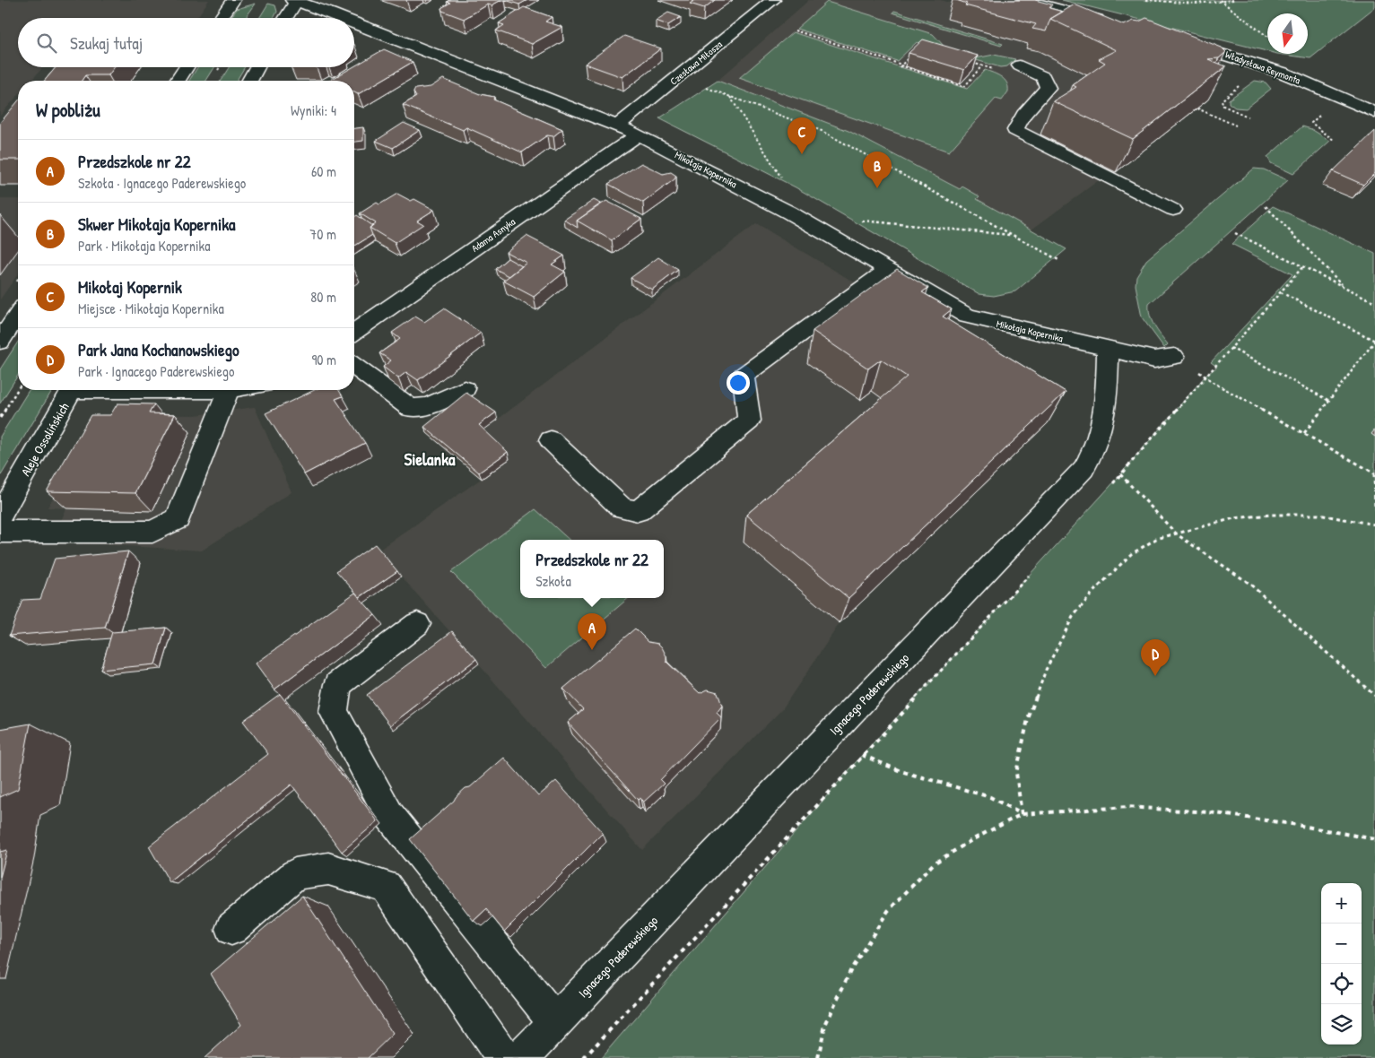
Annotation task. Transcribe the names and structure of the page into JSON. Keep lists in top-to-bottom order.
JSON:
{
  "streets": {
    "street": [
      "Czesława Miłosza",
      "Władysława Reymonta",
      "Mikołaja Kopernika",
      "Adama Asnyka",
      "Aleje Ossolińskich",
      "Ignacego Paderewskiego"
    ]
  },
  "crossings": [
    ["Czesława Miłosza", "Mikołaja Kopernika"],
    ["Mikołaja Kopernika", "Adama Asnyka"],
    ["Mikołaja Kopernika", "Ignacego Paderewskiego"]
  ],
  "districts": ["Sielanka"],
  "north": "bottom",
  "page": {
    "search": "Szukaj tutaj",
    "heading": ["W pobliżu", "Wyniki: 4"],
    "pins": [
      "C",
      "B",
      "A",
      "D"
    ],
    "list": [
      {
        "mark": "A",
        "name": "Przedszkole nr 22",
        "note": "Szkoła · Ignacego Paderewskiego",
        "value": "60 m"
      },
      {
        "mark": "B",
        "name": "Skwer Mikołaja Kopernika",
        "note": "Park · Mikołaja Kopernika",
        "value": "70 m"
      },
      {
        "mark": "C",
        "name": "Mikołaj Kopernik",
        "note": "Miejsce · Mikołaja Kopernika",
        "value": "80 m"
      },
      {
        "mark": "D",
        "name": "Park Jana Kochanowskiego",
        "note": "Park · Ignacego Paderewskiego",
        "value": "90 m"
      }
    ],
    "popup": ["Przedszkole nr 22", "Szkoła"],
    "map_buttons": ["+", "−"]
  }
}
